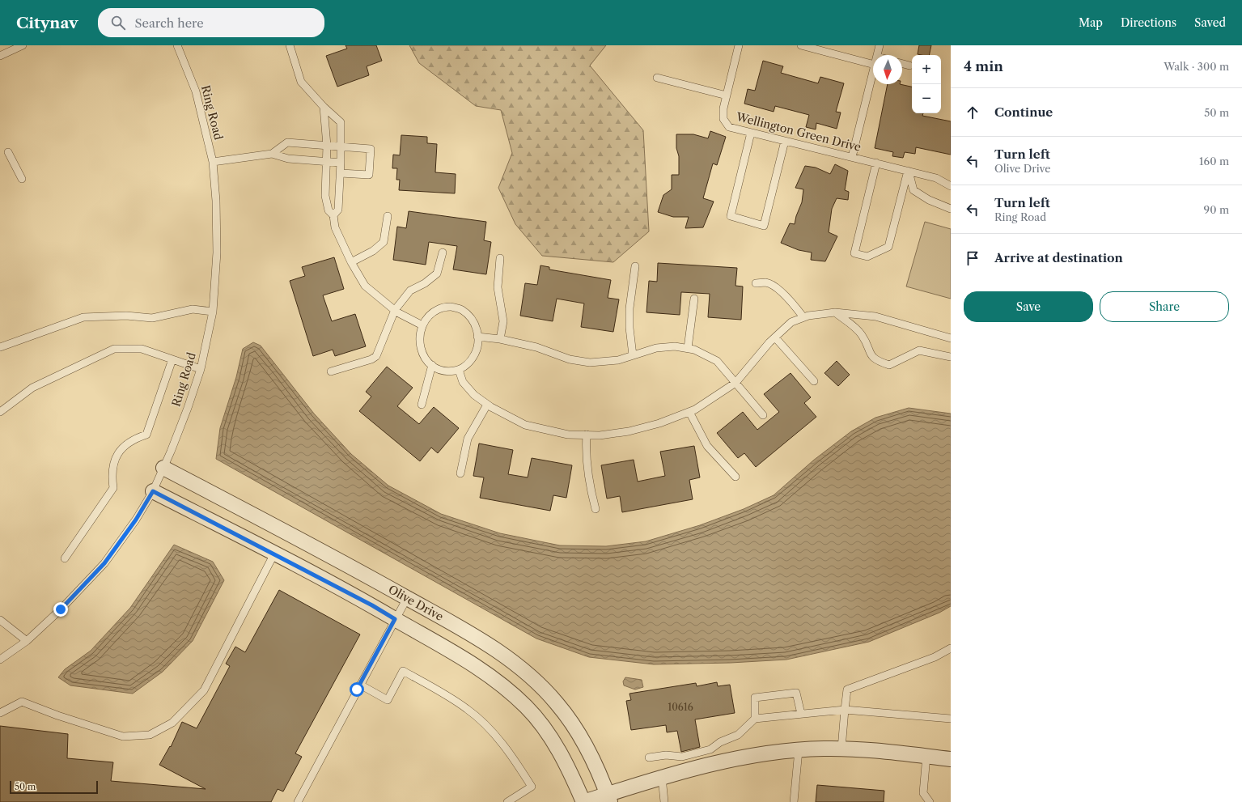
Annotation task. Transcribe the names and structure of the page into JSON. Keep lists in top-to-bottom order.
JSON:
{
  "streets": {
    "street": ["Olive Drive"],
    "lane": ["Ring Road", "Wellington Green Drive"]
  },
  "crossings": [
    ["Ring Road", "Olive Drive"]
  ],
  "house_numbers": ["10616"],
  "scale_bar": "50 m",
  "north": "bottom",
  "page": {
    "header": "Citynav",
    "search": "Search here",
    "nav": ["Map", "Directions", "Saved"],
    "heading": ["4 min", "Walk · 300 m"],
    "map_buttons": ["+", "−"],
    "list": [
      ["Continue", "50 m"],
      ["Turn left", "Olive Drive", "160 m"],
      ["Turn left", "Ring Road", "90 m"],
      "Arrive at destination"
    ],
    "buttons": ["Save", "Share"],
    "scale": "50 m"
  }
}
